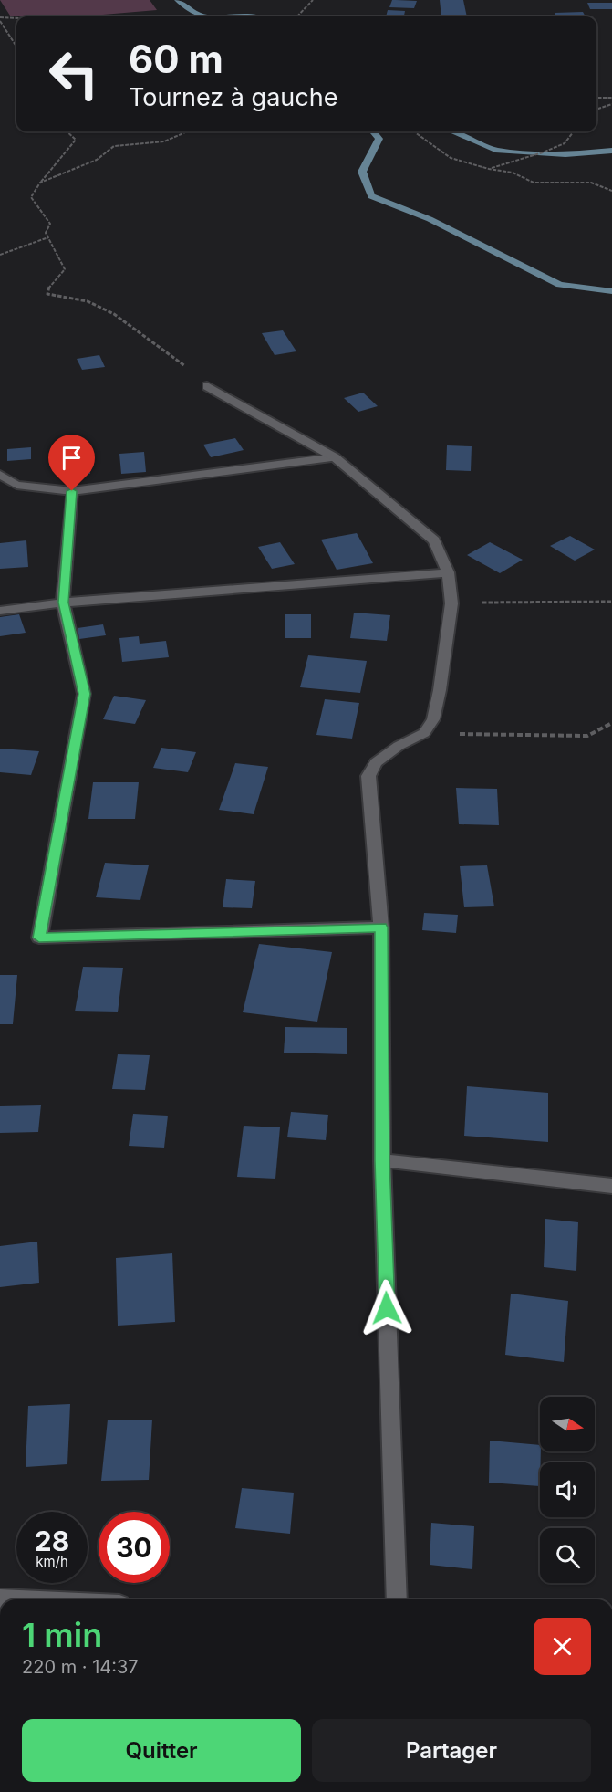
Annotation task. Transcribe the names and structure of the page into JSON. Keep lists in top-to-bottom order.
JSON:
{
  "north": "right",
  "page": {
    "turn": ["60 m", "Tournez à gauche"],
    "speed": "28 km/h",
    "limit": "30",
    "heading": ["1 min", "220 m · 14:37"],
    "buttons": ["Quitter", "Partager"]
  }
}
